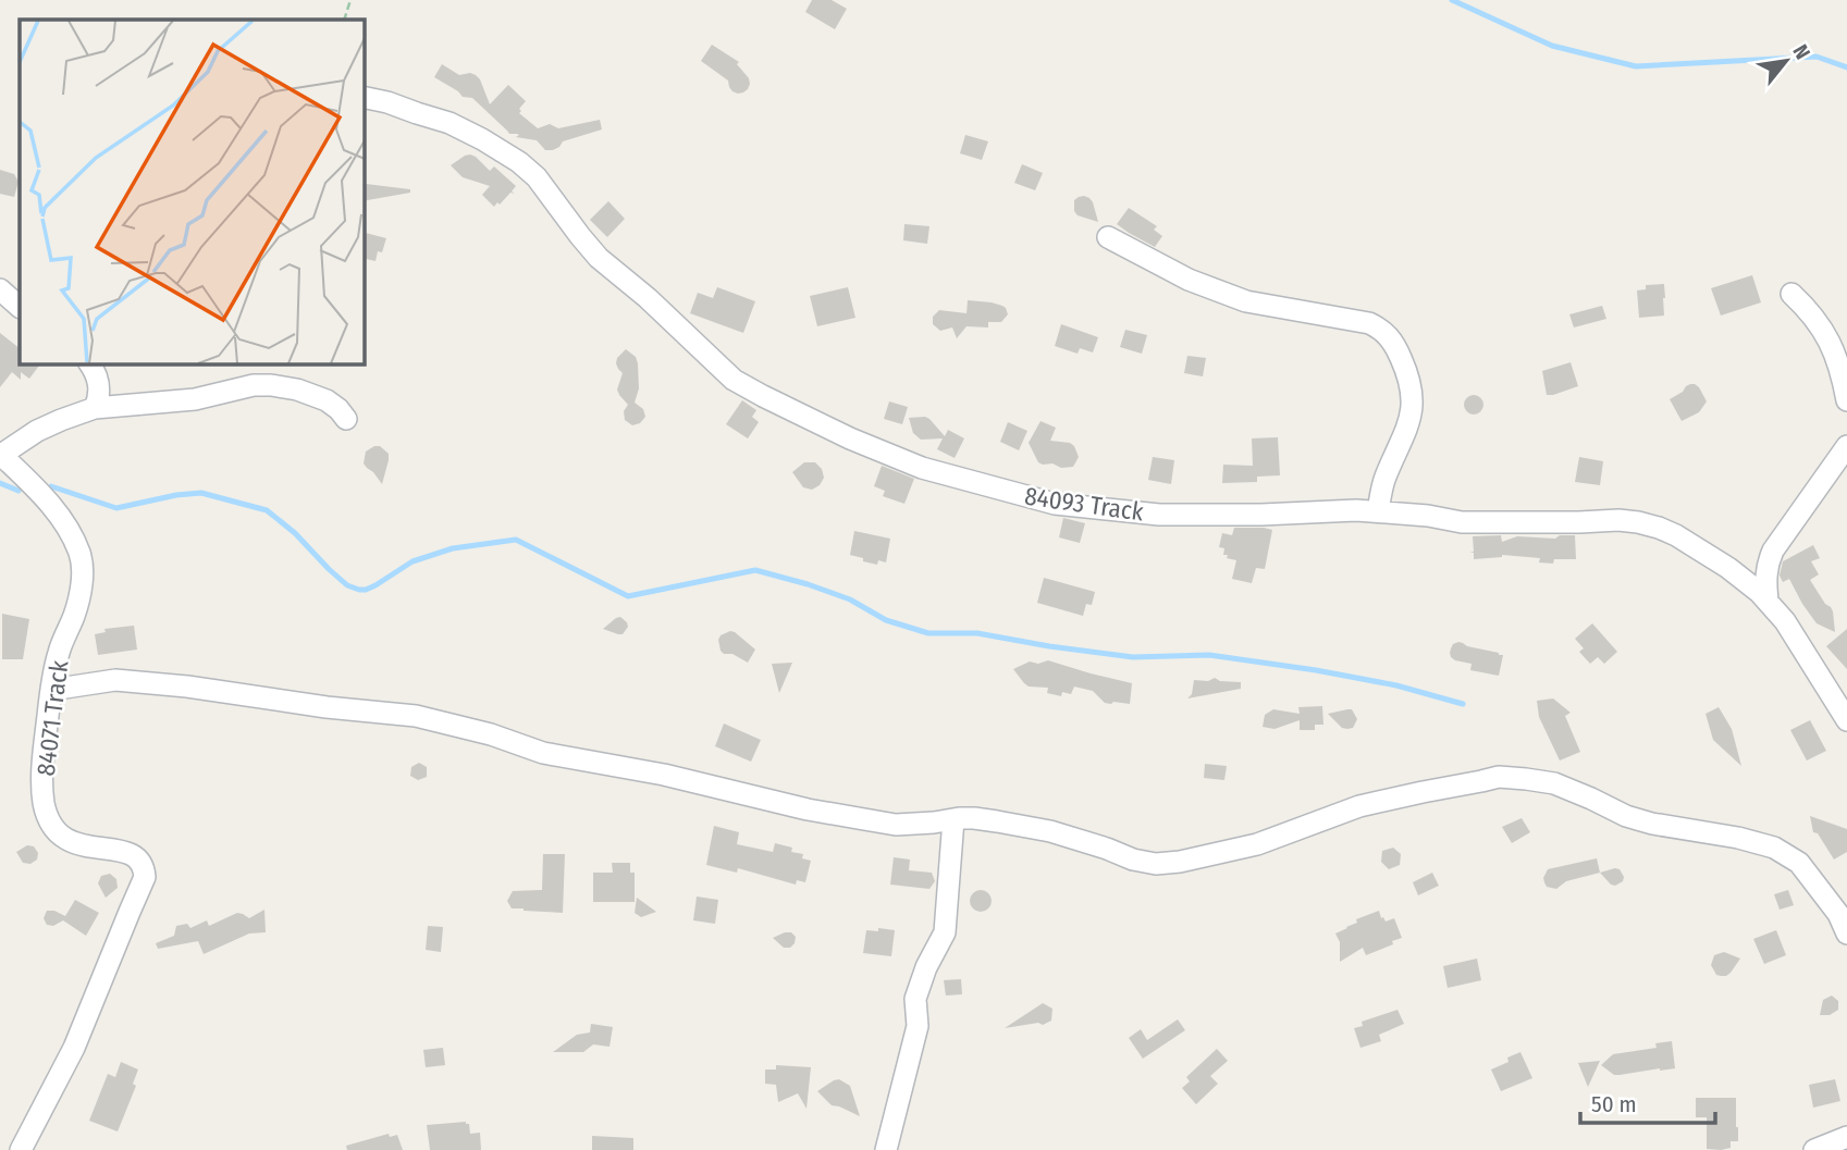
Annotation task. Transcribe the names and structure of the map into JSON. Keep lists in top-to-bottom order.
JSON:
{
  "streets": {
    "street": ["84093 Track", "84071 Track"]
  },
  "scale_bar": "50 m",
  "north": "top right"
}
